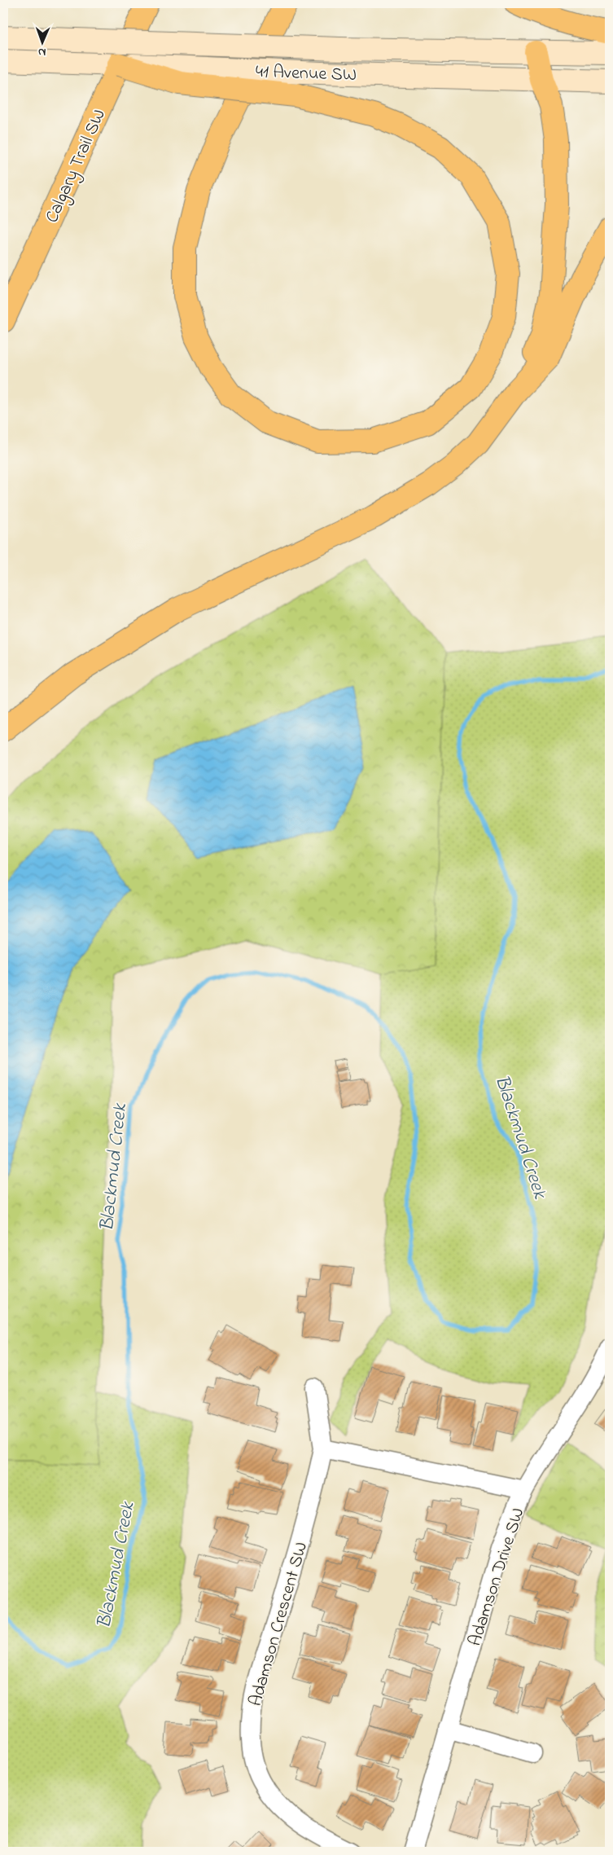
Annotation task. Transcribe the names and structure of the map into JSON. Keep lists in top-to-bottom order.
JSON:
{
  "streets": {
    "highway": ["Calgary Trail SW"],
    "main road": ["41 Avenue SW"],
    "street": ["Adamson Drive SW", "Adamson Crescent SW"]
  },
  "water": ["Blackmud Creek"],
  "north": "bottom"
}
